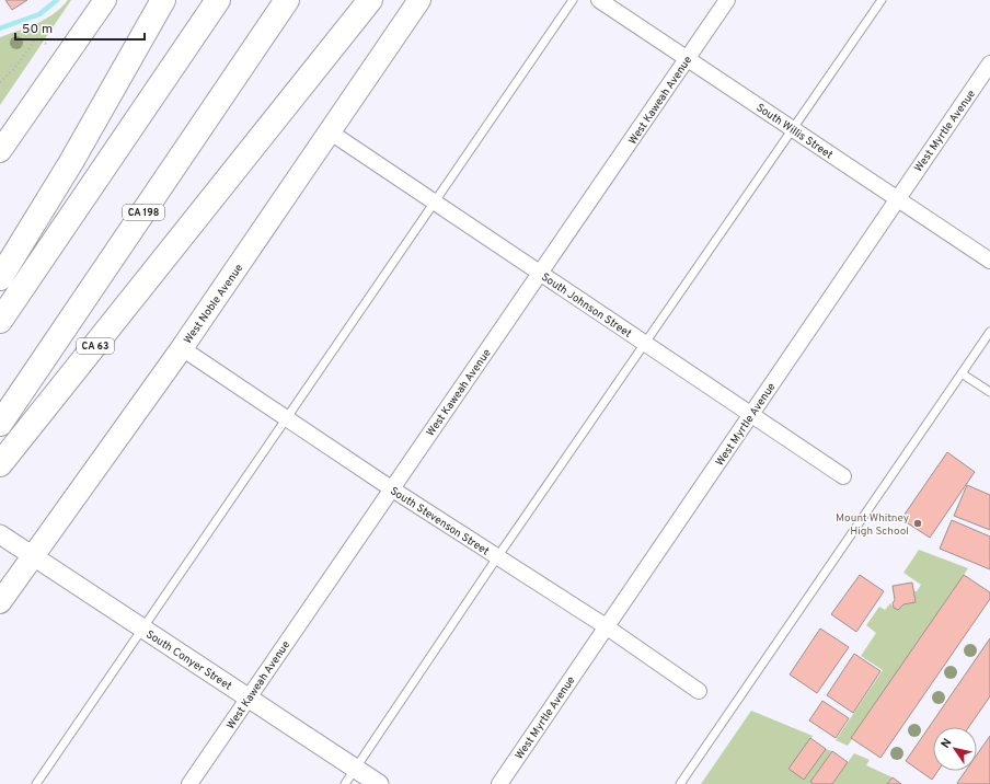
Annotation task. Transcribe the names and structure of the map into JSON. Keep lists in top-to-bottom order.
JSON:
{
  "streets": {
    "highway": ["CA 198", "CA 63"],
    "main road": ["West Noble Avenue"],
    "street": [
      "West Kaweah Avenue",
      "South Willis Street",
      "West Myrtle Avenue",
      "South Johnson Street",
      "South Stevenson Street",
      "South Conyer Street"
    ]
  },
  "crossings": [
    ["West Kaweah Avenue", "South Willis Street"],
    ["West Kaweah Avenue", "South Johnson Street"],
    ["West Kaweah Avenue", "South Stevenson Street"],
    ["West Kaweah Avenue", "South Conyer Street"],
    ["South Willis Street", "West Myrtle Avenue"],
    ["West Myrtle Avenue", "South Johnson Street"],
    ["West Myrtle Avenue", "South Stevenson Street"],
    ["West Noble Avenue", "South Johnson Street"],
    ["West Noble Avenue", "South Stevenson Street"],
    ["West Noble Avenue", "South Conyer Street"]
  ],
  "places": ["Mount Whitney High School"],
  "scale_bar": "50 m",
  "north": "top left"
}
